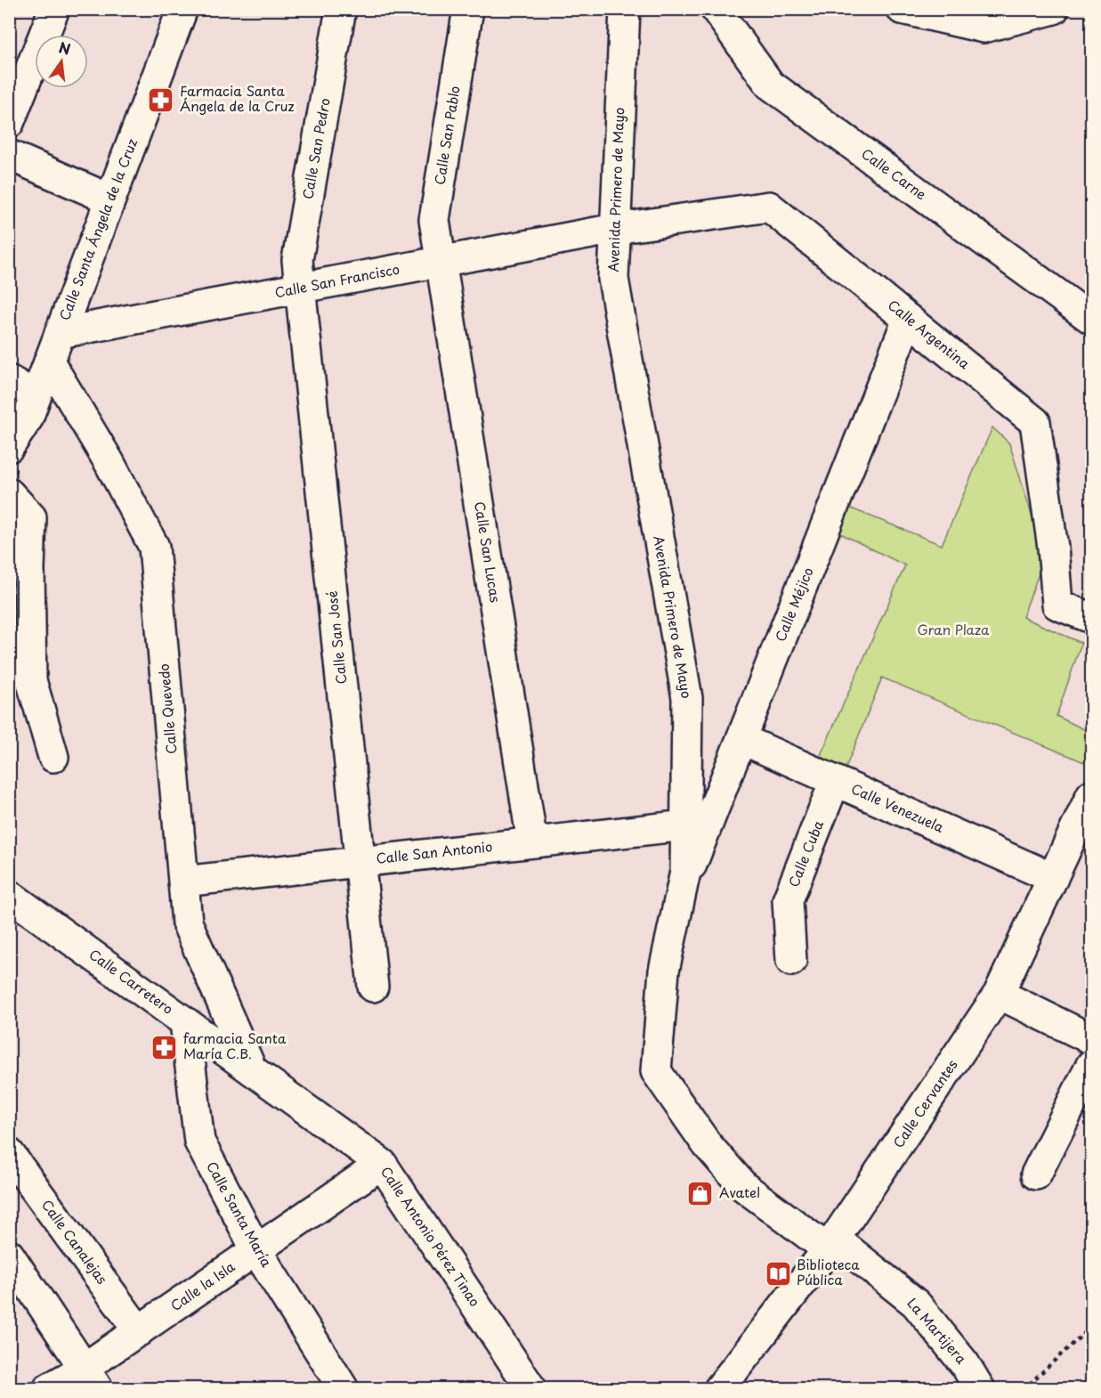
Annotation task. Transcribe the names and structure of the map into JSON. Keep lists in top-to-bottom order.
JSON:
{
  "streets": {
    "street": [
      "Calle San Pablo",
      "Calle San Pedro",
      "Calle Carne",
      "Avenida Primero de Mayo",
      "Calle Santa Ángela de la Cruz",
      "Calle San Francisco",
      "Calle Argentina",
      "Calle San Lucas",
      "Calle Méjico",
      "Calle San José",
      "Calle Quevedo",
      "Calle Venezuela",
      "Calle San Antonio",
      "Calle Cuba",
      "Calle Carretero",
      "Calle Cervantes",
      "Calle Santa María",
      "Calle Antonio Pérez Tinao",
      "Calle Canalejas",
      "Calle la Isla",
      "La Martijera"
    ]
  },
  "crossings": [
    ["Calle San Pablo", "Calle San Francisco"],
    ["Calle San Pablo", "Calle San Lucas"],
    ["Calle San Pedro", "Calle San Francisco"],
    ["Calle San Pedro", "Calle San José"],
    ["Avenida Primero de Mayo", "Calle San Francisco"],
    ["Avenida Primero de Mayo", "Calle Argentina"],
    ["Avenida Primero de Mayo", "Calle Méjico"],
    ["Avenida Primero de Mayo", "Calle San Antonio"],
    ["Avenida Primero de Mayo", "Calle Cervantes"],
    ["Avenida Primero de Mayo", "La Martijera"],
    ["Calle Santa Ángela de la Cruz", "Calle San Francisco"],
    ["Calle Santa Ángela de la Cruz", "Calle Quevedo"],
    ["Calle San Francisco", "Calle Argentina"],
    ["Calle San Francisco", "Calle San Lucas"],
    ["Calle San Francisco", "Calle San José"],
    ["Calle Argentina", "Calle Méjico"],
    ["Calle San Lucas", "Calle San Antonio"],
    ["Calle Méjico", "Calle Venezuela"],
    ["Calle San José", "Calle San Antonio"],
    ["Calle Quevedo", "Calle San Antonio"],
    ["Calle Quevedo", "Calle Carretero"],
    ["Calle Quevedo", "Calle Antonio Pérez Tinao"],
    ["Calle Venezuela", "Calle Cuba"],
    ["Calle Venezuela", "Calle Cervantes"],
    ["Calle Carretero", "Calle Santa María"],
    ["Calle Carretero", "Calle Antonio Pérez Tinao"],
    ["Calle Cervantes", "La Martijera"],
    ["Calle Santa María", "Calle la Isla"],
    ["Calle Antonio Pérez Tinao", "Calle la Isla"],
    ["Calle Canalejas", "Calle la Isla"]
  ],
  "parks": ["Gran Plaza"],
  "places": {
    "pharmacy": ["Farmacia Santa Ángela de la Cruz", "farmacia Santa María C.B."],
    "shop": ["Avatel"],
    "library": ["Biblioteca Pública"]
  },
  "north": "top"
}
